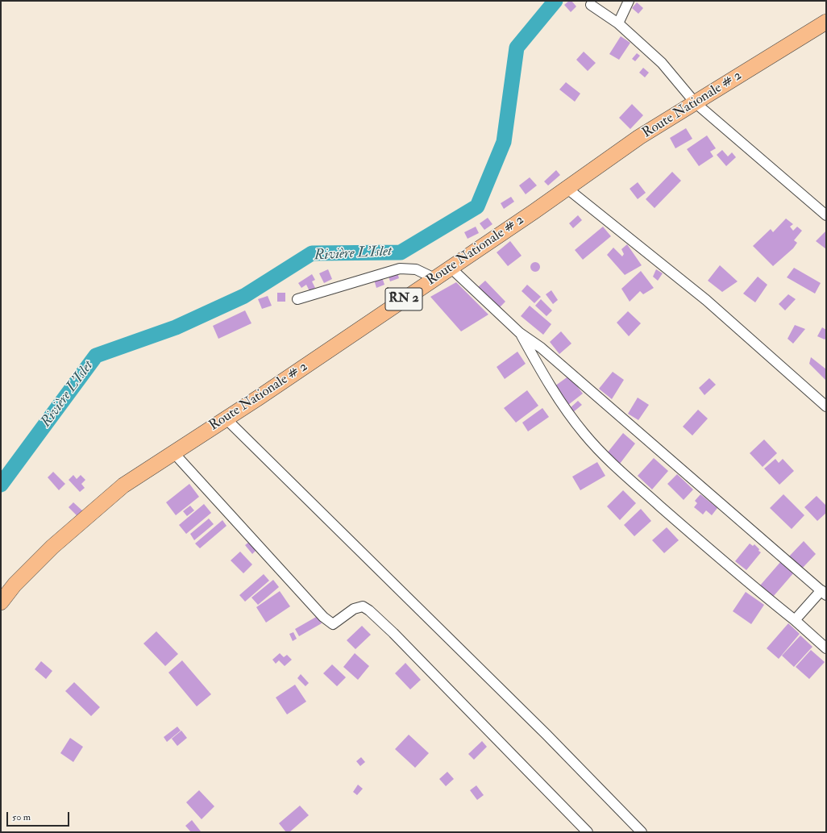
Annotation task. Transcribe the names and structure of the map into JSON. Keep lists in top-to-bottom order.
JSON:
{
  "streets": {
    "main road": ["Route Nationale # 2", "RN 2"]
  },
  "water": ["Rivière L'Islet"],
  "scale_bar": "50 m"
}
